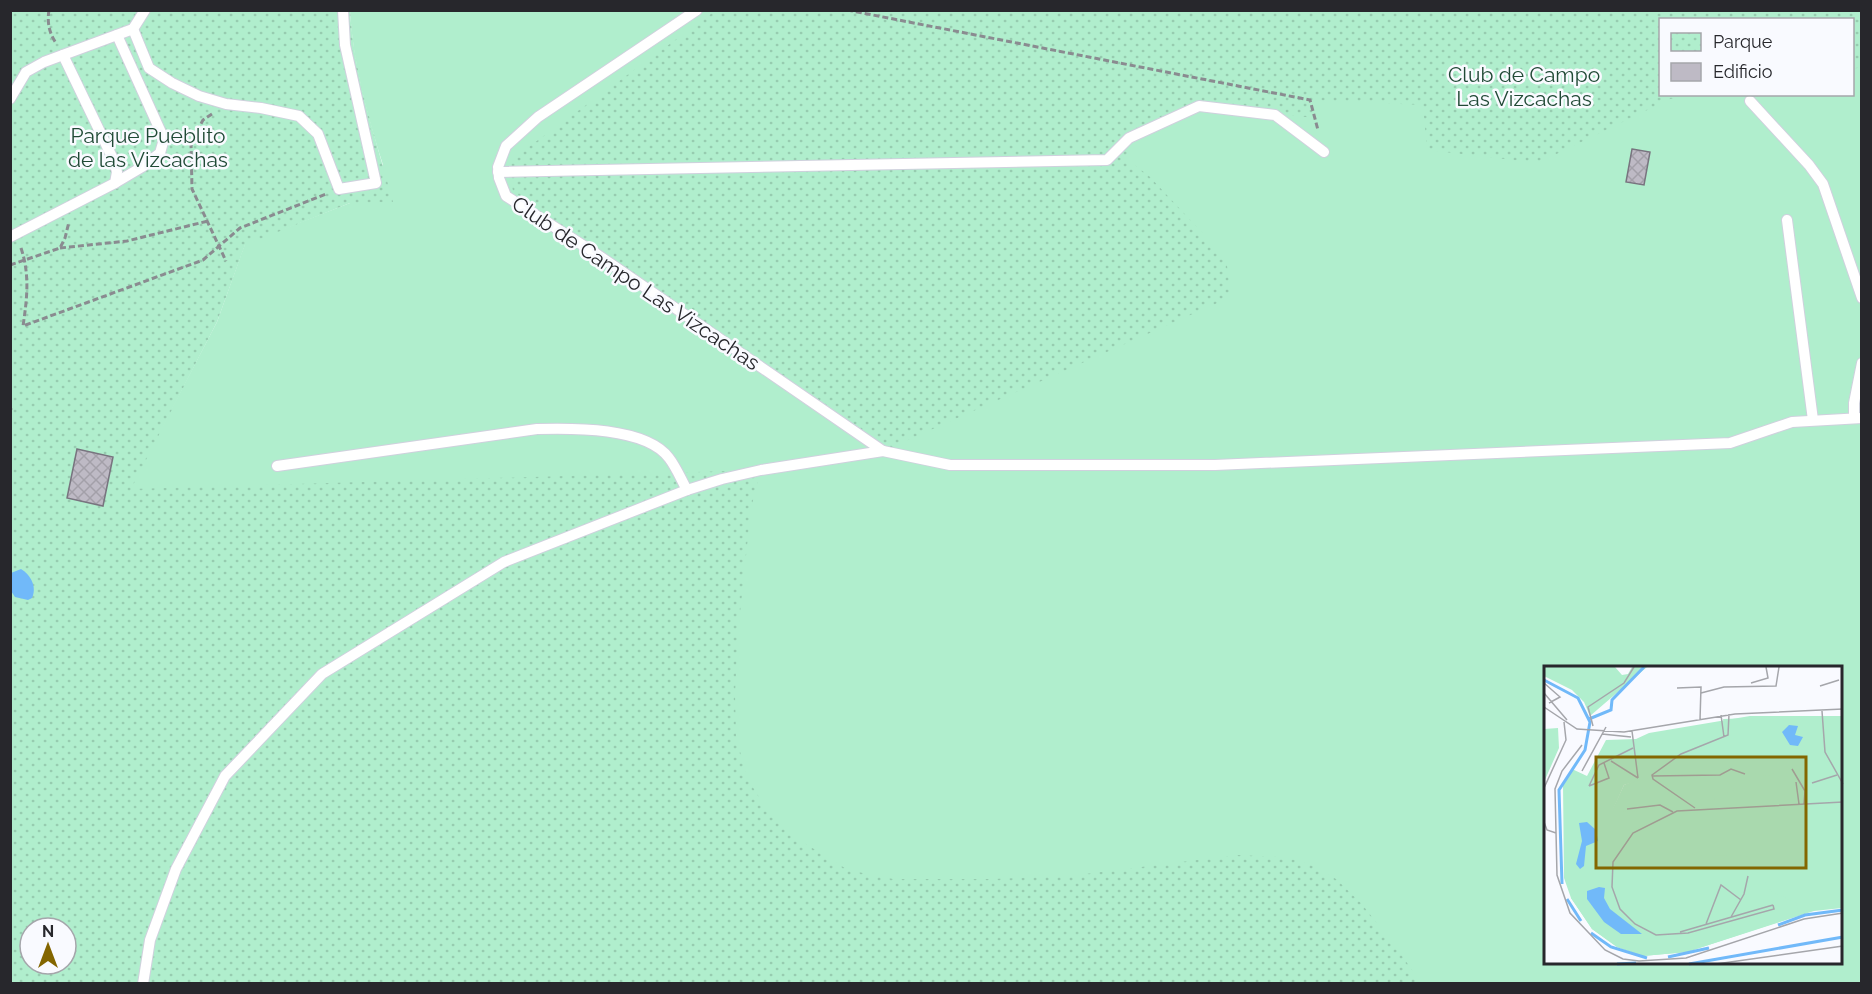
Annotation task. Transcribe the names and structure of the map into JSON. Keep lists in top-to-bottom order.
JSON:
{
  "streets": {
    "lane": ["Club de Campo Las Vizcachas"]
  },
  "parks": ["Club de Campo Las Vizcachas", "Parque Pueblito de las Vizcachas"],
  "legend": ["Parque", "Edificio"],
  "north": "top"
}
